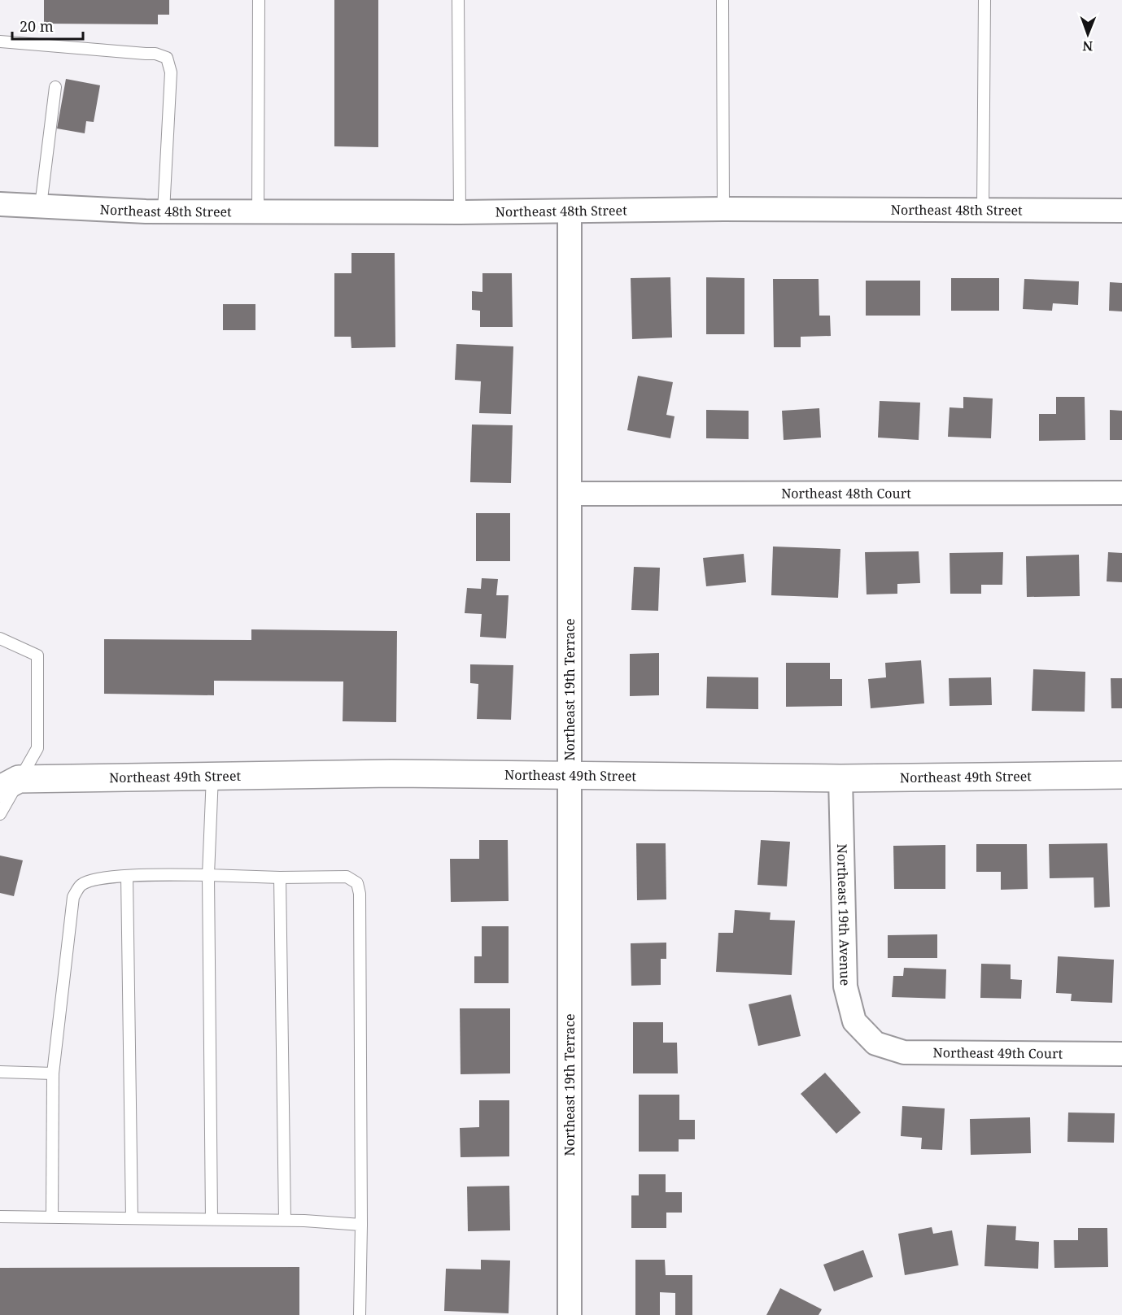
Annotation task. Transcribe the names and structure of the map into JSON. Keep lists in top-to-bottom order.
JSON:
{
  "streets": {
    "street": [
      "Northeast 48th Street",
      "Northeast 48th Court",
      "Northeast 19th Terrace",
      "Northeast 49th Street",
      "Northeast 19th Avenue",
      "Northeast 49th Court"
    ]
  },
  "crossings": [
    ["Northeast 48th Street", "Northeast 19th Terrace"],
    ["Northeast 48th Court", "Northeast 19th Terrace"],
    ["Northeast 19th Terrace", "Northeast 49th Street"],
    ["Northeast 49th Street", "Northeast 19th Avenue"],
    ["Northeast 19th Avenue", "Northeast 49th Court"]
  ],
  "scale_bar": "20 m",
  "north": "bottom"
}
